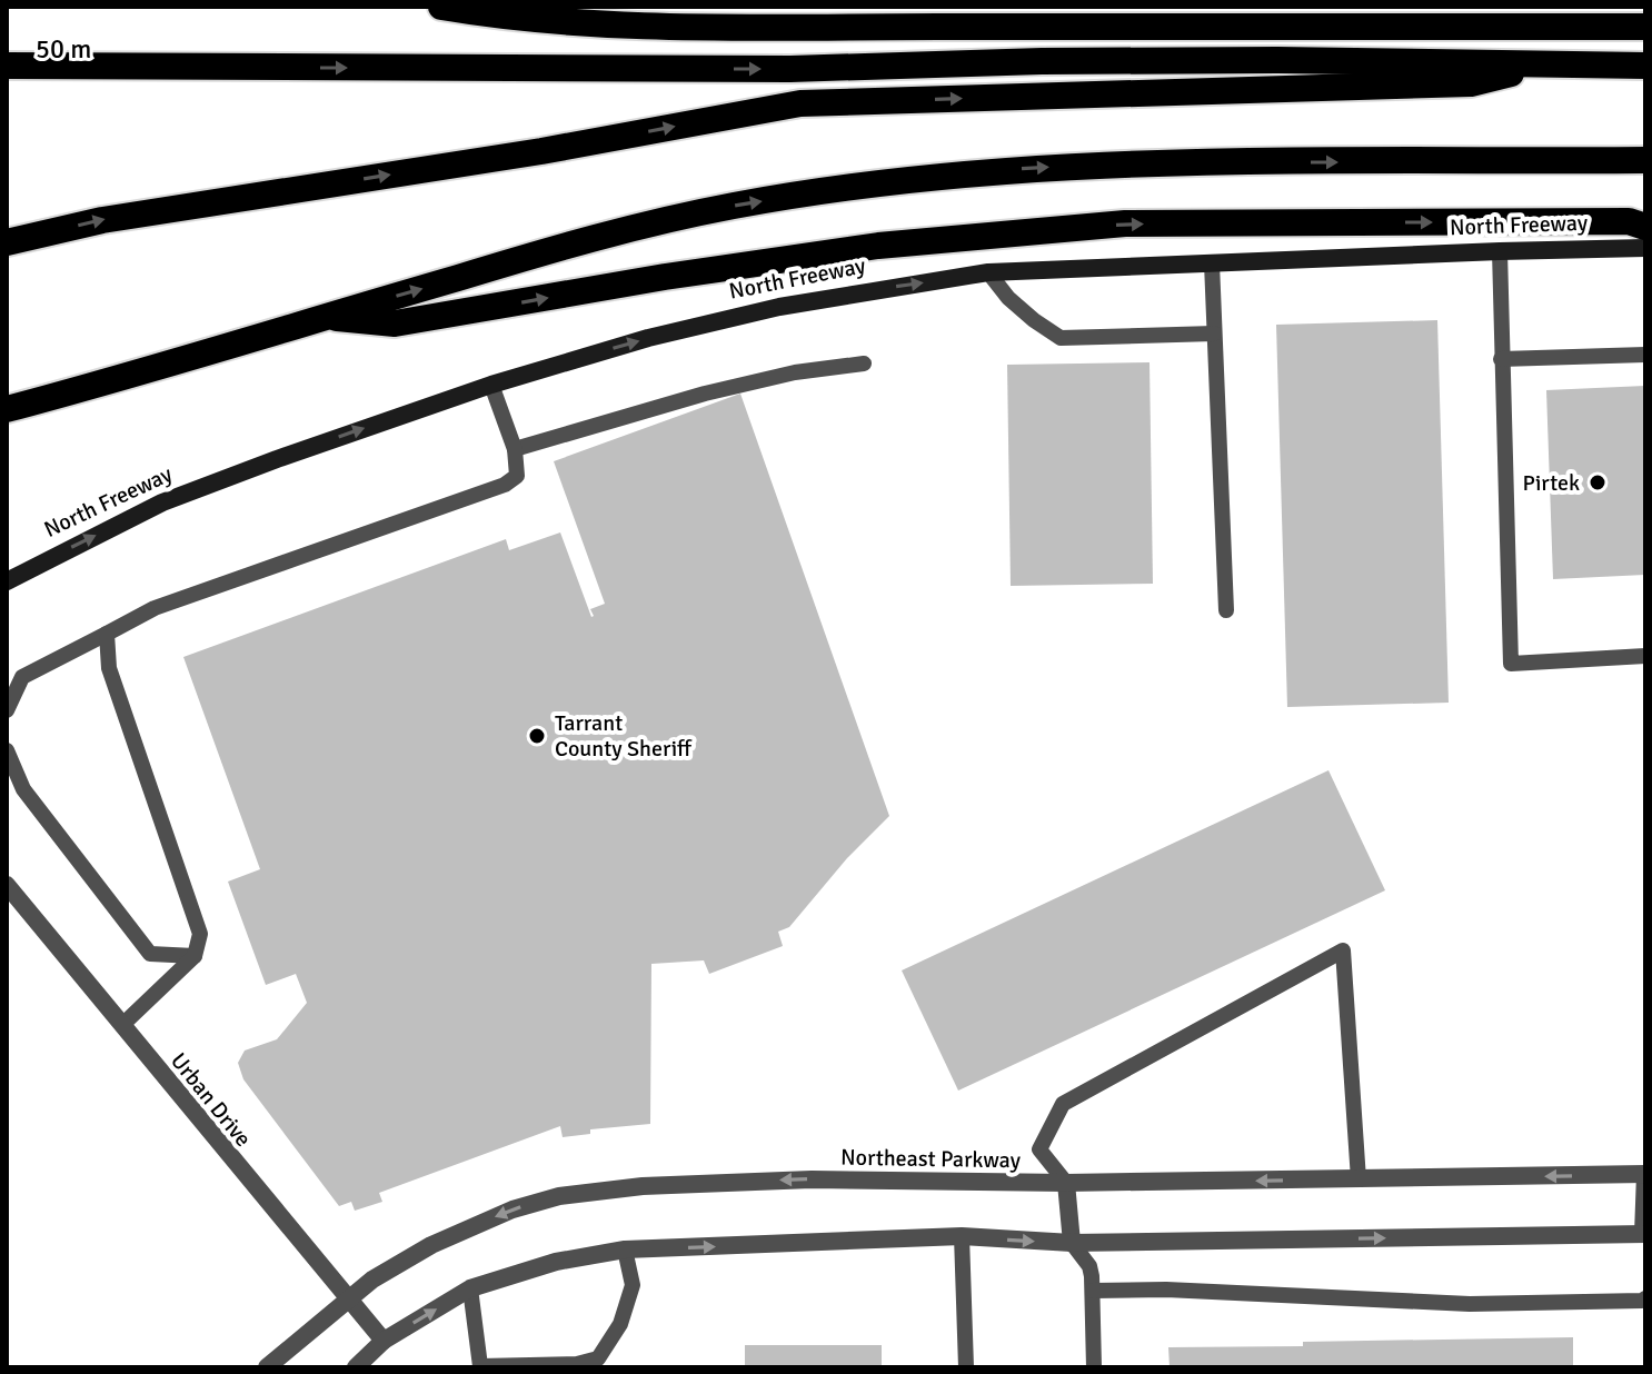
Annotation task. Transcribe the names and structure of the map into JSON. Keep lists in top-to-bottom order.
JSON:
{
  "streets": {
    "main road": ["North Freeway"],
    "street": ["Urban Drive", "Northeast Parkway"]
  },
  "crossings": [
    ["Urban Drive", "Northeast Parkway"]
  ],
  "one_way": ["North Freeway"],
  "places": ["Pirtek", "Tarrant County Sheriff"],
  "scale_bar": "50 m"
}
